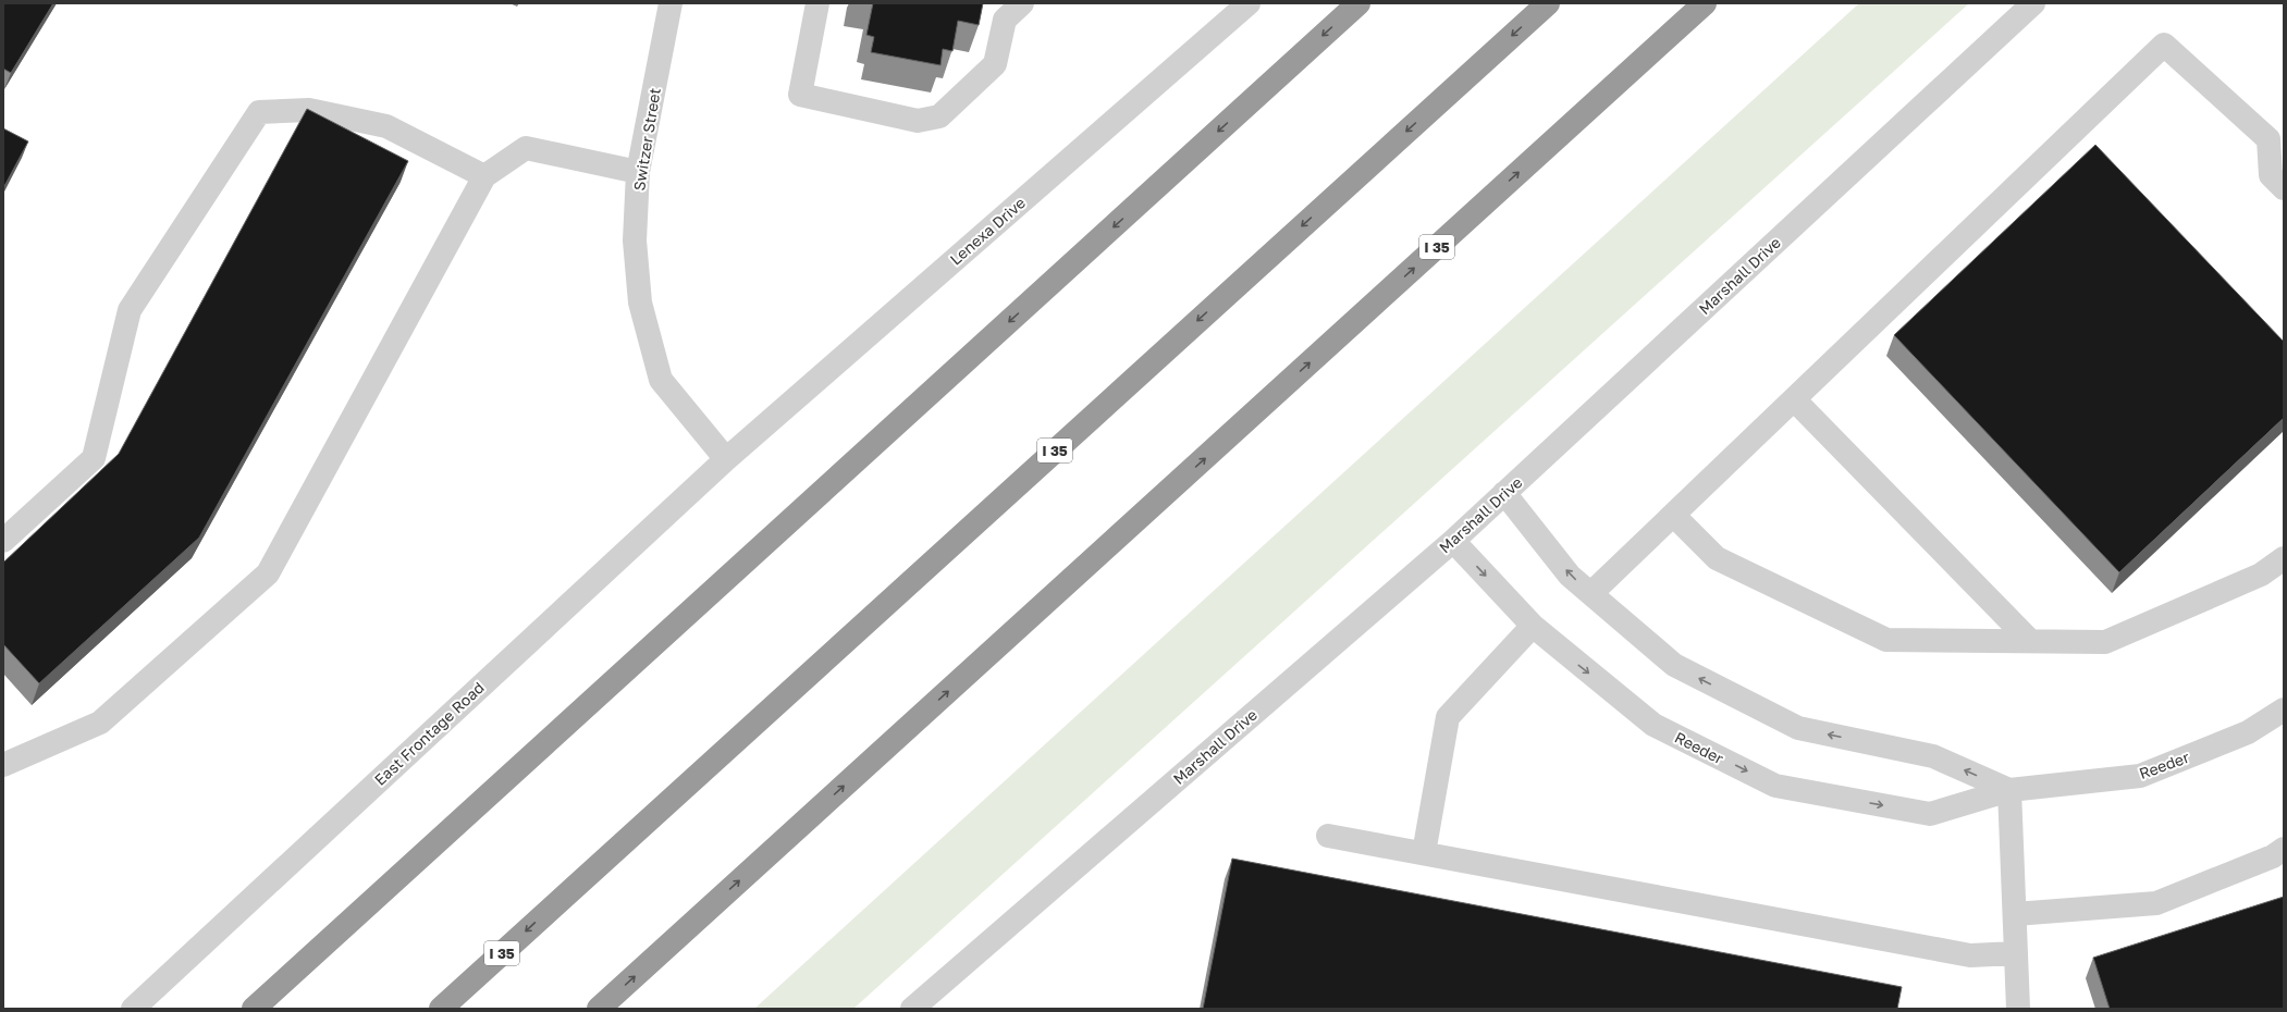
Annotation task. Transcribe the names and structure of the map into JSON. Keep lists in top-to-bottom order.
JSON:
{
  "streets": {
    "highway": ["I 35"],
    "street": [
      "Switzer Street",
      "Lenexa Drive",
      "Marshall Drive",
      "East Frontage Road",
      "Reeder"
    ]
  },
  "crossings": [
    ["Switzer Street", "Lenexa Drive"],
    ["Switzer Street", "East Frontage Road"],
    ["Lenexa Drive", "East Frontage Road"],
    ["Marshall Drive", "Reeder"]
  ]
}
